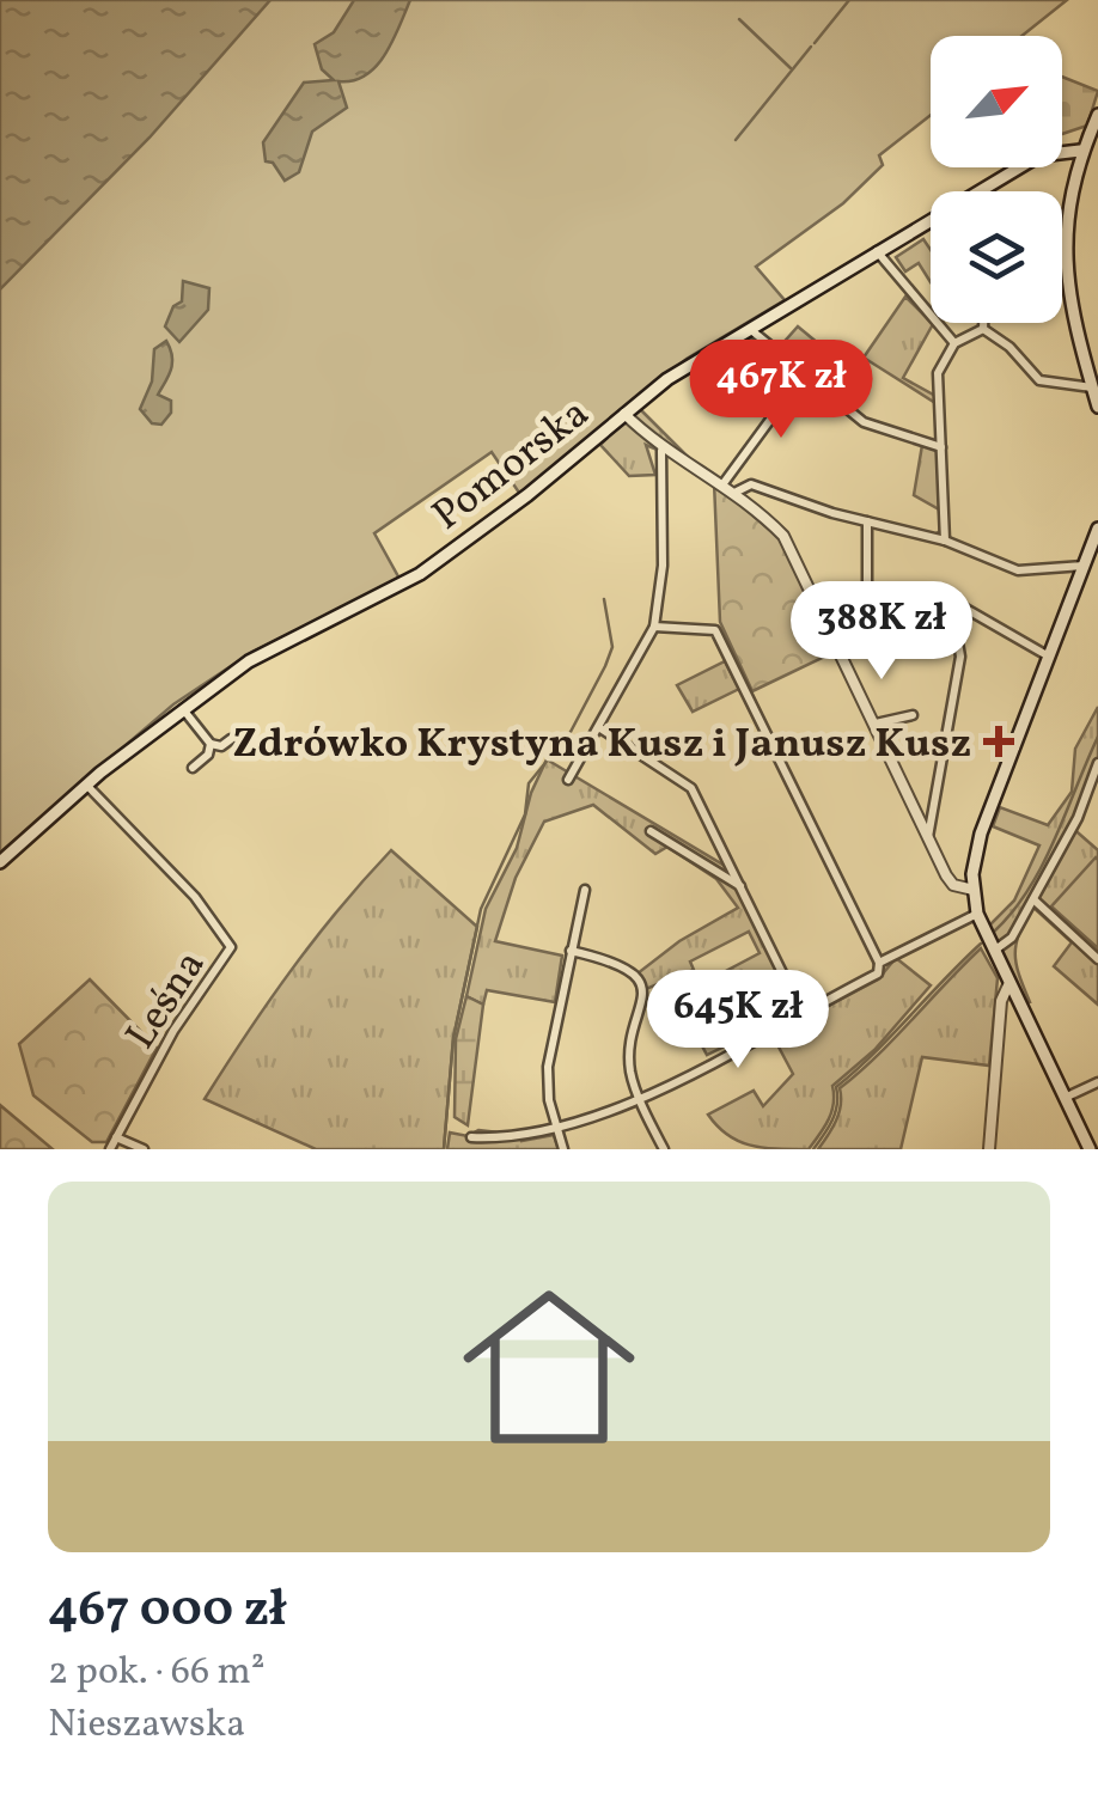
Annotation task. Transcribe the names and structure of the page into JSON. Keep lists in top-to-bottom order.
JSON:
{
  "streets": {
    "main road": ["Pomorska"],
    "street": ["Leśna"]
  },
  "crossings": [
    ["Pomorska", "Leśna"]
  ],
  "places": {
    "health": ["Zdrówko Krystyna Kusz i Janusz Kusz"]
  },
  "north": "top right",
  "page": {
    "price": ["467K zł", "388K zł", "645K zł"],
    "list": [
      {
        "name": "467 000 zł",
        "note": "2 pok. · 66 m² · Nieszawska"
      }
    ]
  }
}
